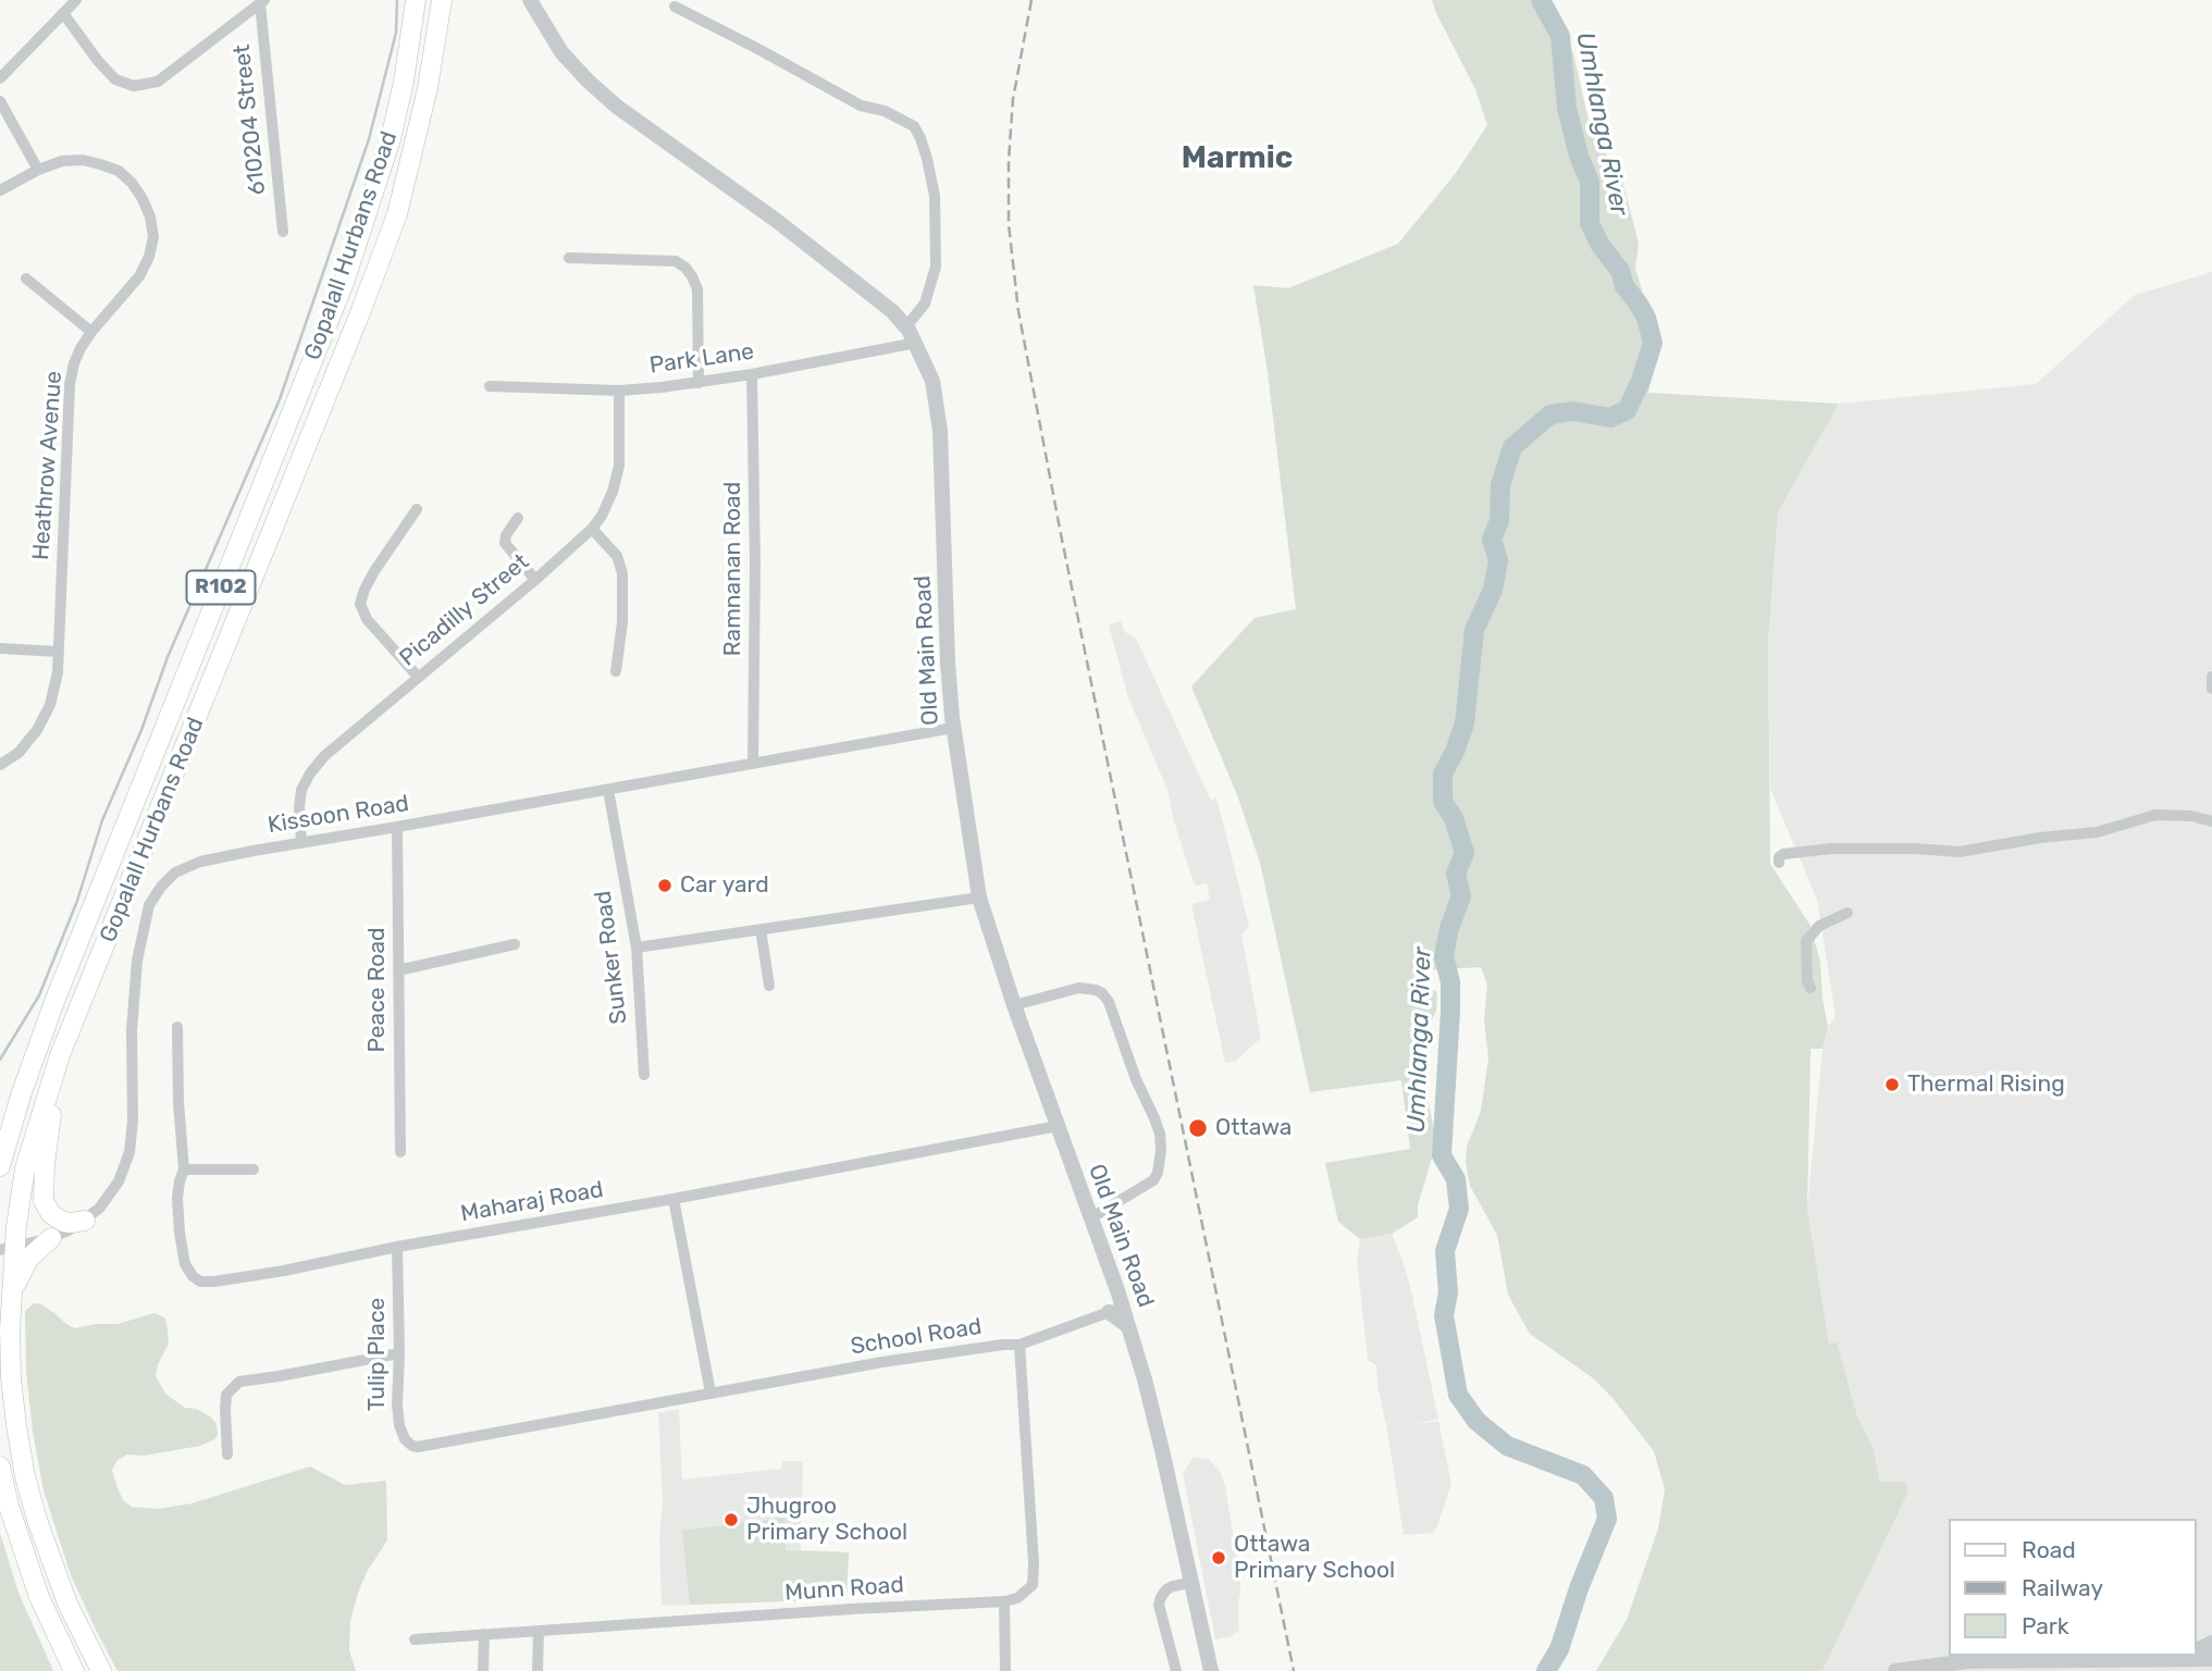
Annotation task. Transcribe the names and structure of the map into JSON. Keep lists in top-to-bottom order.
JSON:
{
  "streets": {
    "main road": ["Gopalall Hurbans Road", "R102"],
    "street": [
      "610204 Street",
      "Park Lane",
      "Heathrow Avenue",
      "Ramnanan Road",
      "Picadilly Street",
      "Old Main Road",
      "Kissoon Road",
      "Sunker Road",
      "Peace Road",
      "Maharaj Road",
      "School Road",
      "Tulip Place",
      "Munn Road"
    ]
  },
  "crossings": [
    ["Gopalall Hurbans Road", "Kissoon Road"],
    ["Park Lane", "Ramnanan Road"],
    ["Park Lane", "Picadilly Street"],
    ["Park Lane", "Old Main Road"],
    ["Ramnanan Road", "Kissoon Road"],
    ["Picadilly Street", "Kissoon Road"],
    ["Old Main Road", "Kissoon Road"],
    ["Old Main Road", "Maharaj Road"],
    ["Old Main Road", "School Road"],
    ["Kissoon Road", "Sunker Road"],
    ["Kissoon Road", "Peace Road"],
    ["Maharaj Road", "Tulip Place"],
    ["School Road", "Tulip Place"]
  ],
  "districts": ["Marmic"],
  "water": ["Umhlanga River"],
  "places": [
    "Car yard",
    "Thermal Rising",
    "Ottawa",
    "Jhugroo Primary School",
    "Ottawa Primary School"
  ],
  "legend": ["Road", "Railway", "Park"]
}
